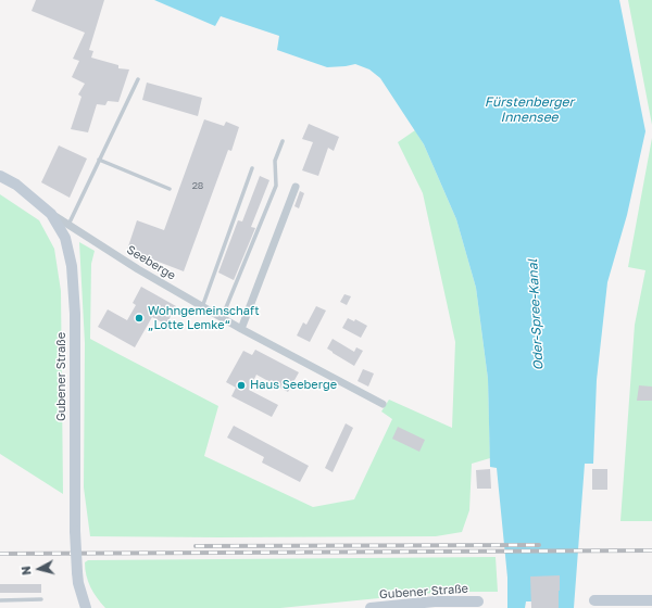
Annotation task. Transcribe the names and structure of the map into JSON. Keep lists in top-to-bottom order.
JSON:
{
  "streets": {
    "main road": ["Gubener Straße"],
    "street": ["Seeberge"]
  },
  "crossings": [
    ["Seeberge", "Gubener Straße"]
  ],
  "water": ["Fürstenberger Innensee", "Oder-Spree-Kanal"],
  "places": ["Wohngemeinschaft „Lotte Lemke“", "Haus Seeberge"],
  "house_numbers": ["28"],
  "north": "left"
}
